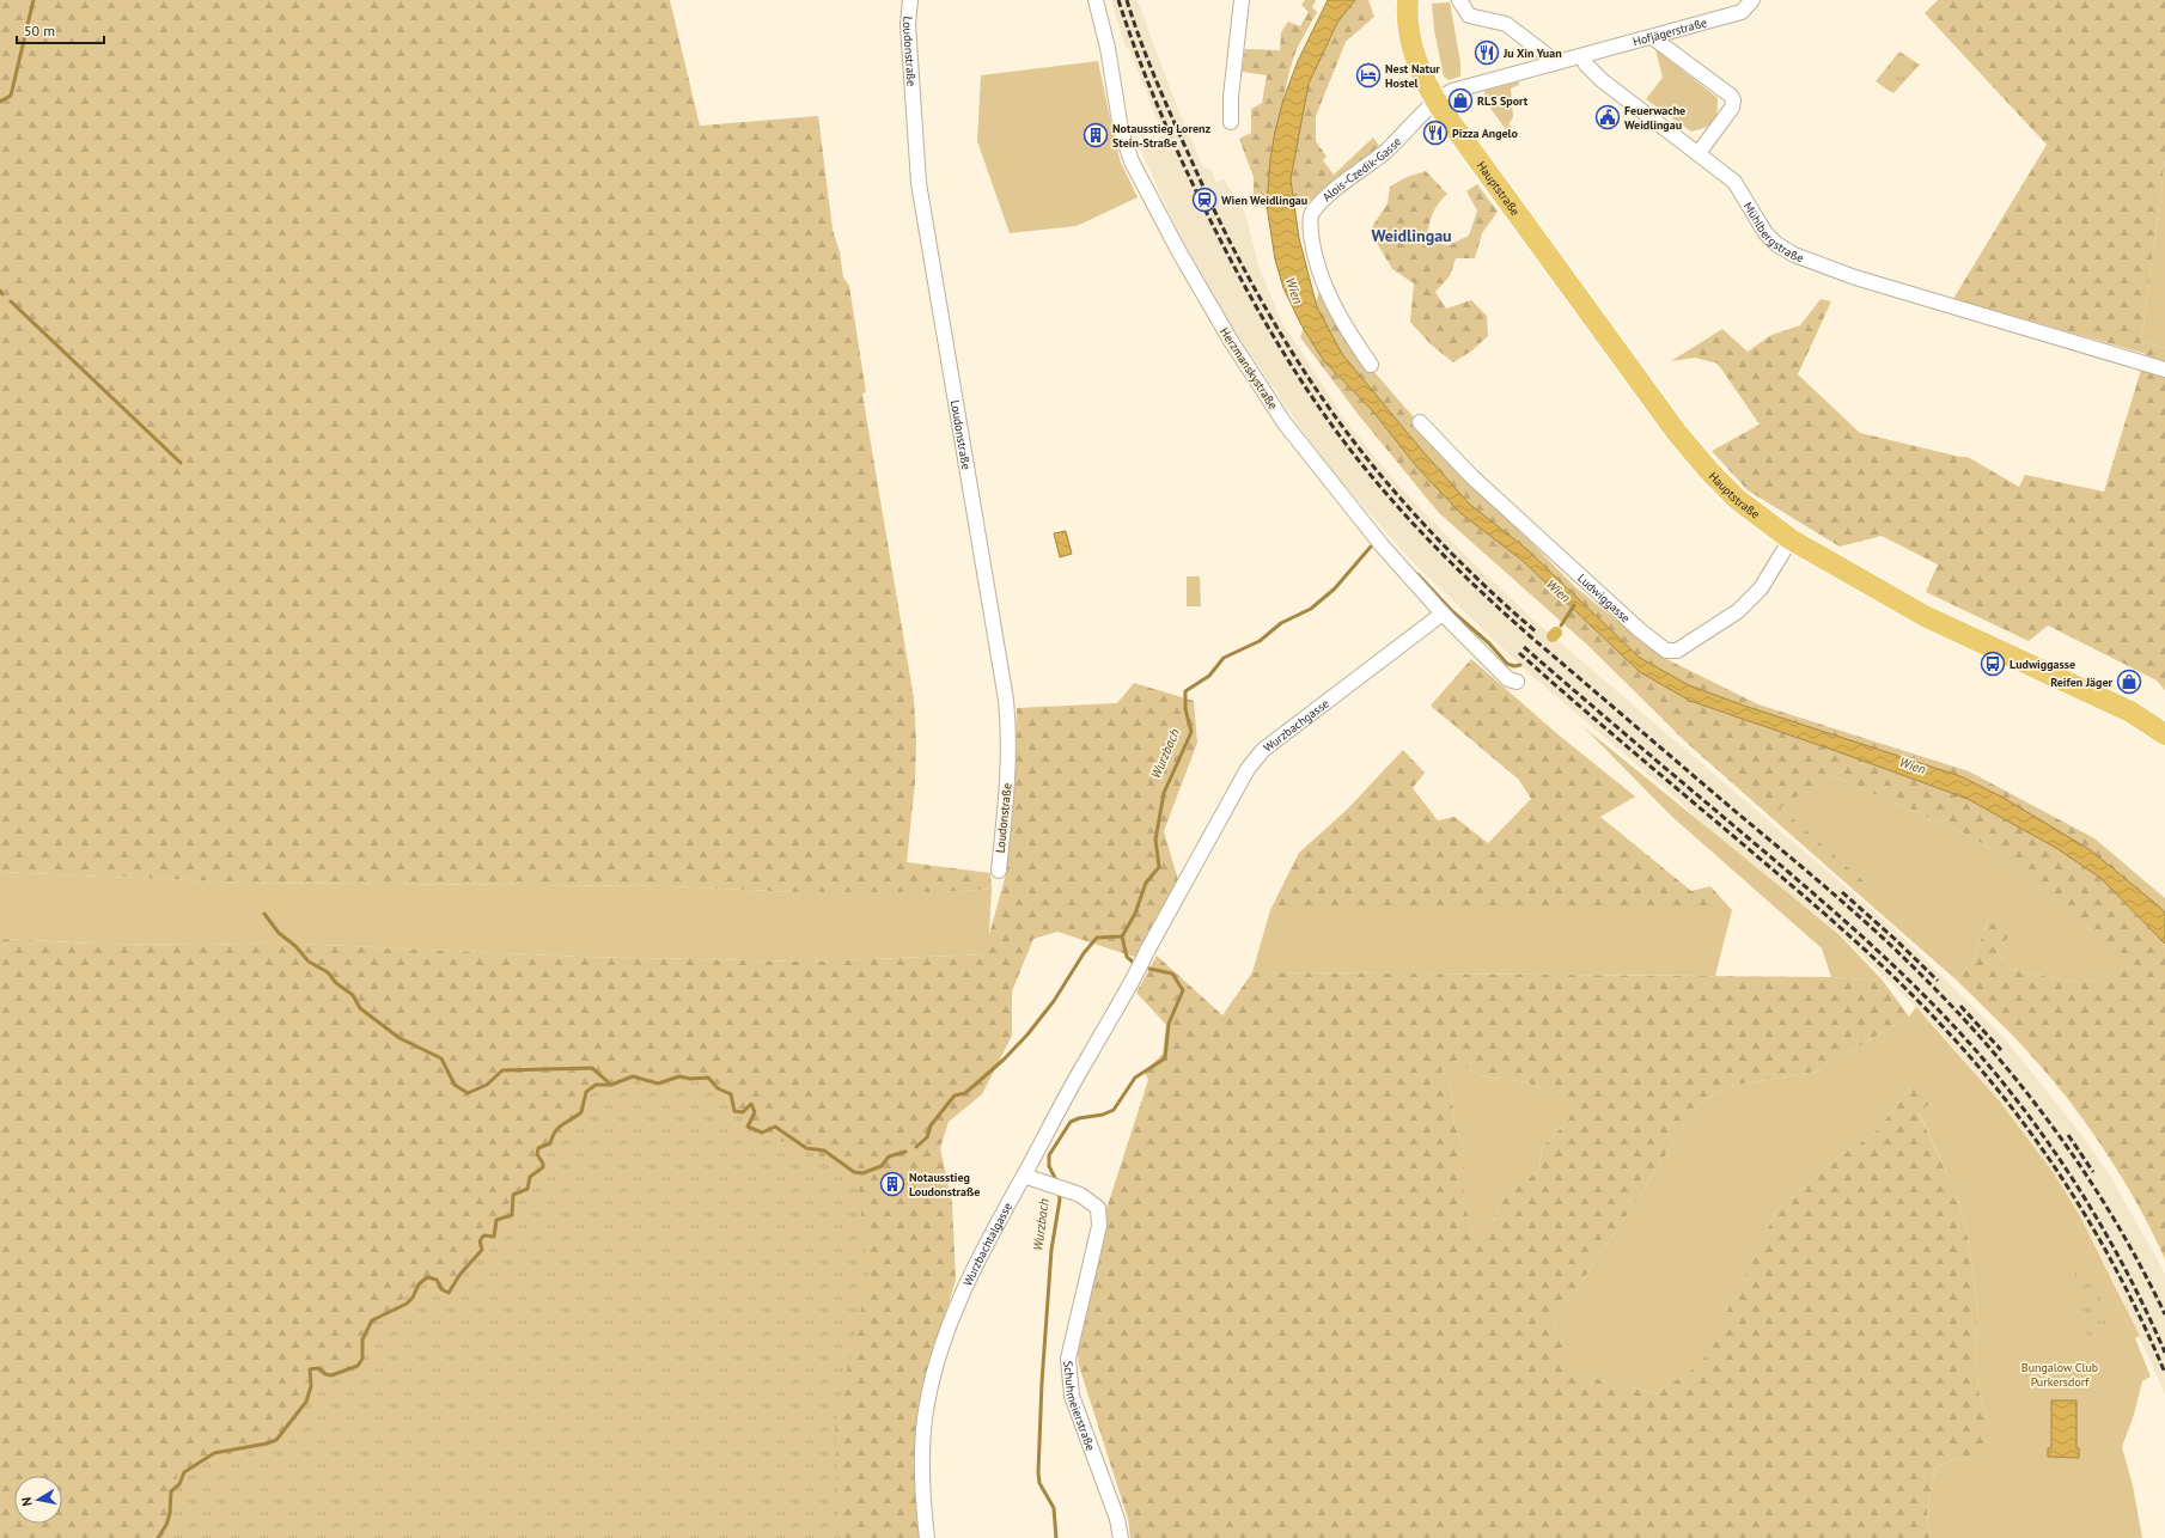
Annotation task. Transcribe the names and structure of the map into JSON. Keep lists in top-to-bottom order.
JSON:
{
  "streets": {
    "main road": ["Hauptstraße"],
    "street": [
      "Hofjägerstraße",
      "Loudonstraße",
      "Alois-Czedik-Gasse",
      "Mühlbergstraße",
      "Herzmanskystraße",
      "Ludwiggasse",
      "Wurzbachgasse",
      "Wurzbachtalgasse",
      "Schuhmeierstraße"
    ]
  },
  "crossings": [
    ["Hofjägerstraße", "Mühlbergstraße"],
    ["Alois-Czedik-Gasse", "Hauptstraße"],
    ["Hauptstraße", "Ludwiggasse"],
    ["Herzmanskystraße", "Wurzbachgasse"],
    ["Wurzbachgasse", "Wurzbachtalgasse"],
    ["Wurzbachtalgasse", "Schuhmeierstraße"]
  ],
  "districts": ["Weidlingau"],
  "water": ["Wien", "Wurzbach"],
  "parks": ["Bungalow Club Purkersdorf"],
  "places": {
    "restaurant": ["Ju Xin Yuan", "Pizza Angelo"],
    "hotel": ["Nest Natur Hostel"],
    "shop": ["RLS Sport", "Reifen Jäger"],
    "public building": ["Feuerwache Weidlingau"],
    "building": ["Notausstieg Lorenz Stein-Straße", "Notausstieg Loudonstraße"],
    "station": ["Wien Weidlingau"],
    "bus stop": ["Ludwiggasse"]
  },
  "scale_bar": "50 m",
  "north": "left"
}
